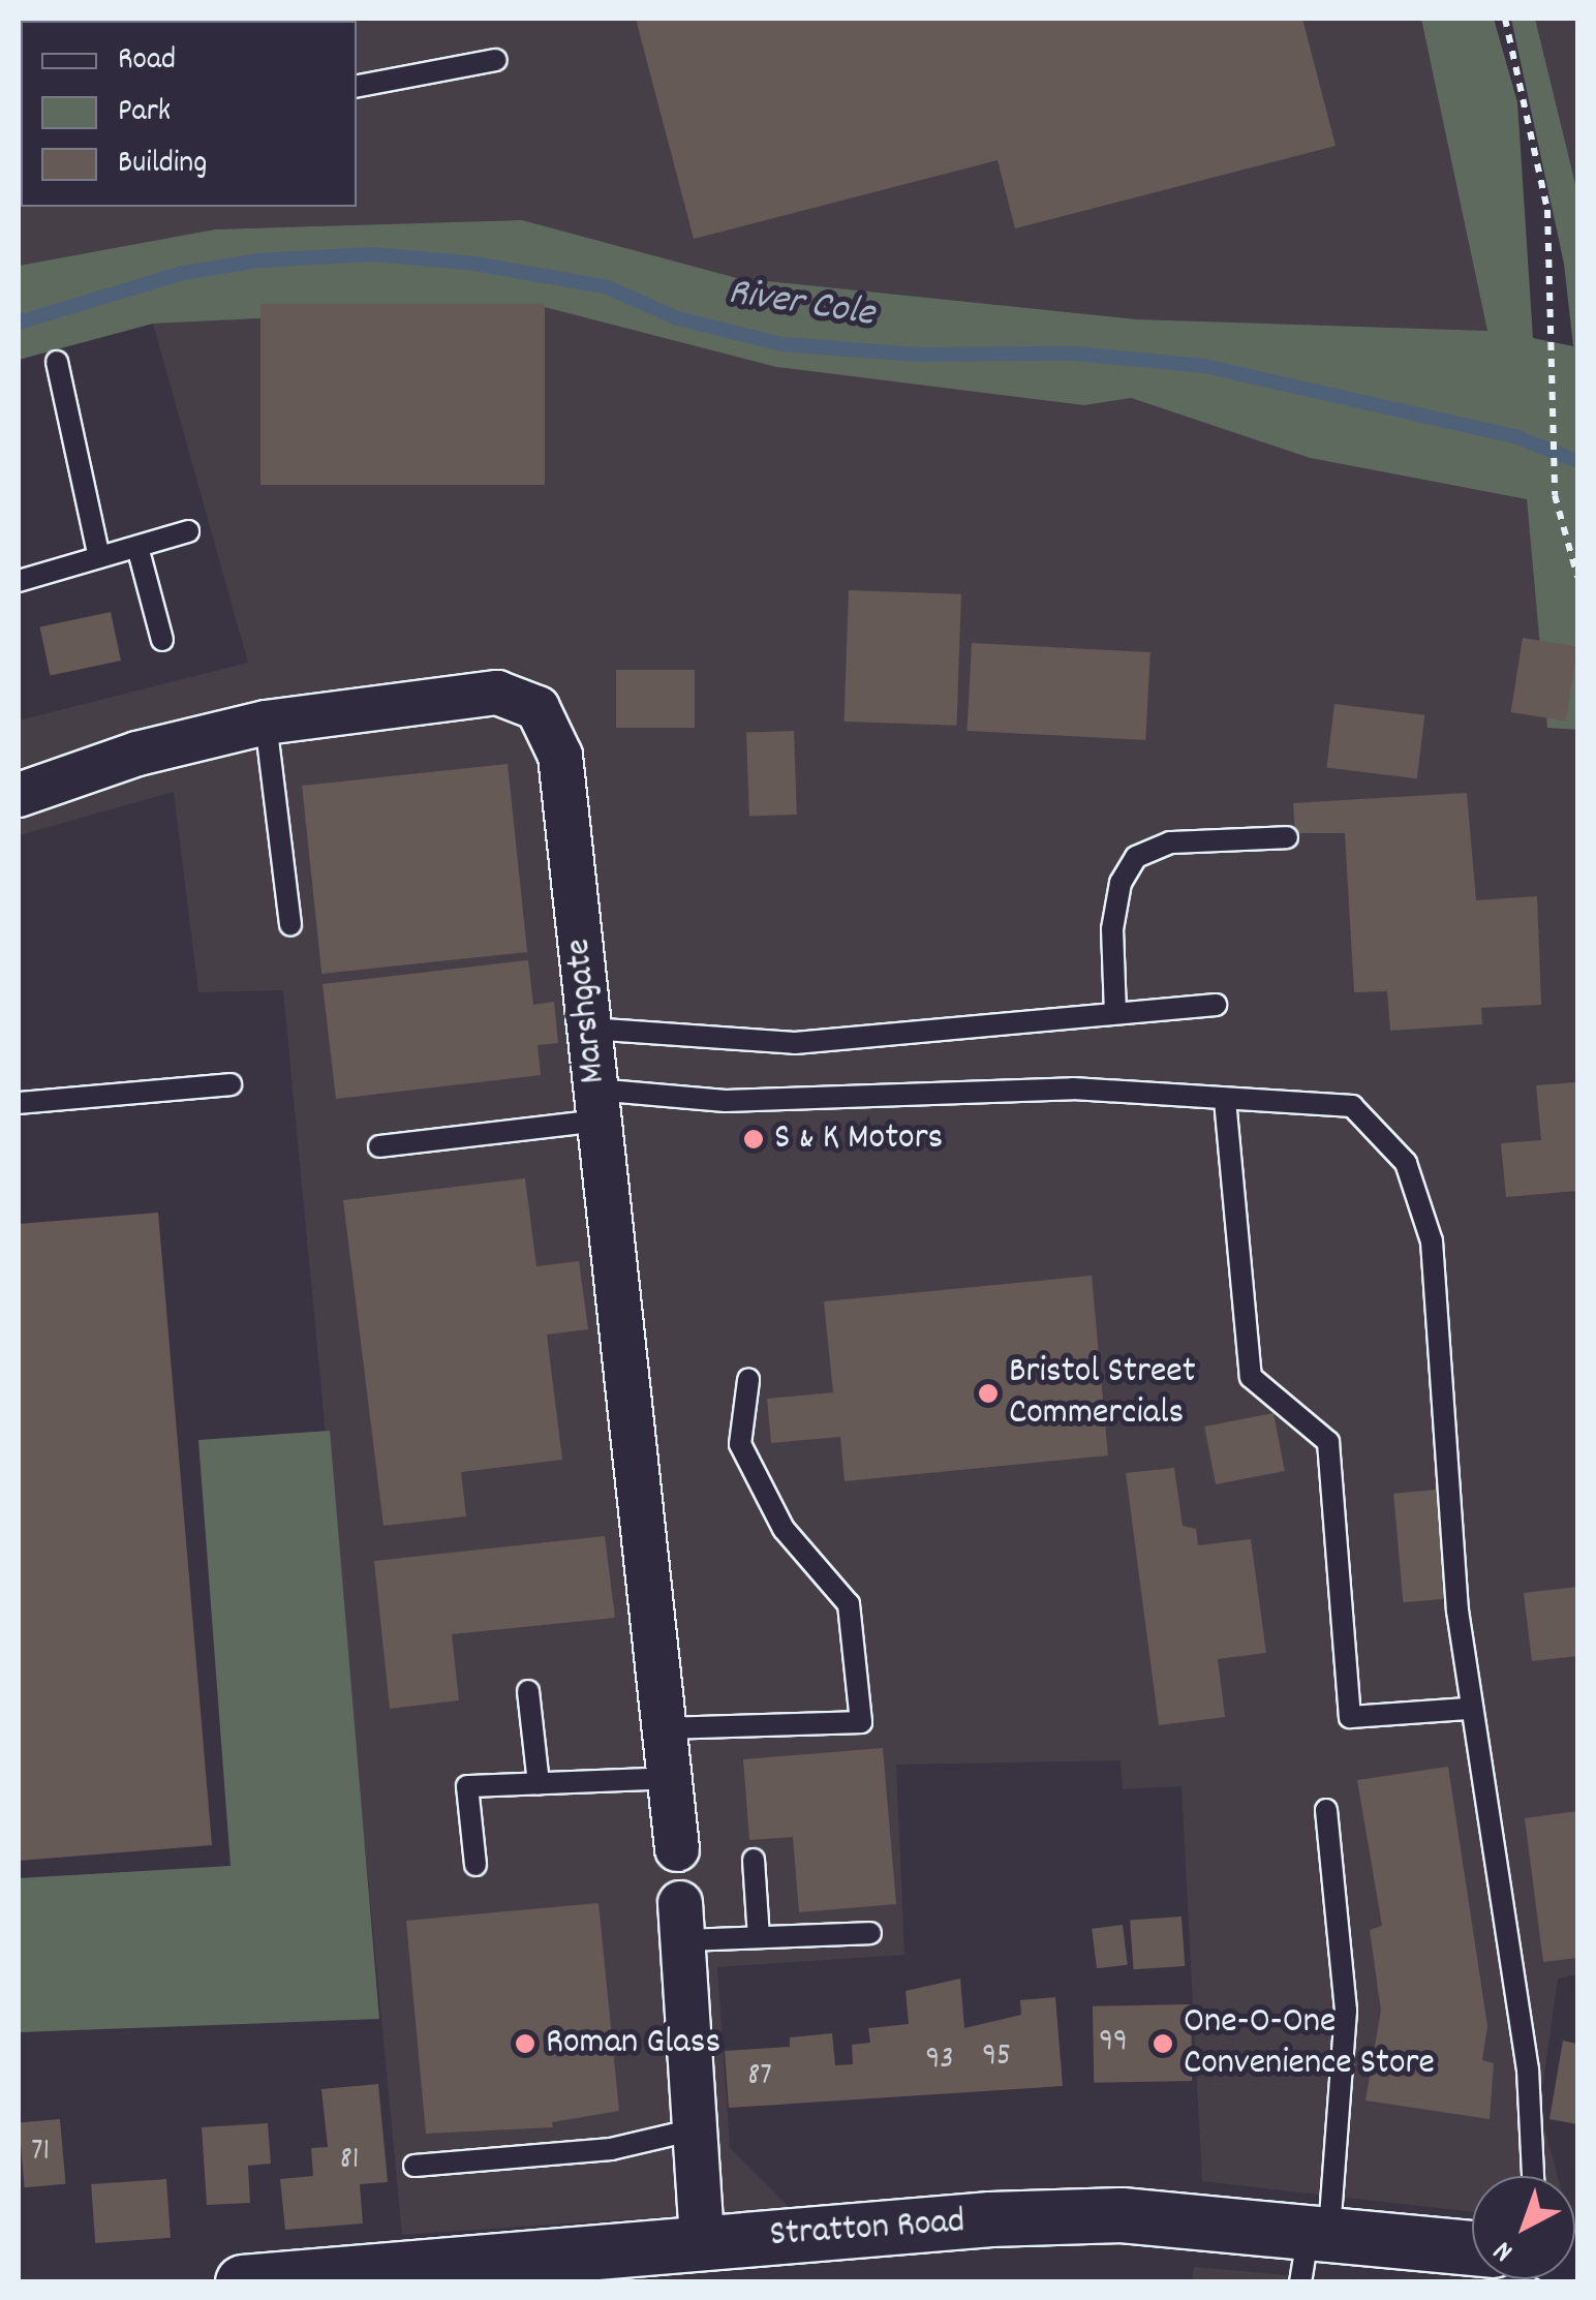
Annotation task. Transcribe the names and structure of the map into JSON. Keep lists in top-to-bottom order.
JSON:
{
  "streets": {
    "street": ["Marshgate", "Stratton Road"]
  },
  "water": ["River Cole"],
  "places": [
    "S & K Motors",
    "Bristol Street Commercials",
    "Roman Glass",
    "One-O-One Convenience Store"
  ],
  "house_numbers": [
    "99",
    "95",
    "93",
    "87",
    "71",
    "81"
  ],
  "legend": ["Road", "Park", "Building"],
  "north": "bottom left"
}
